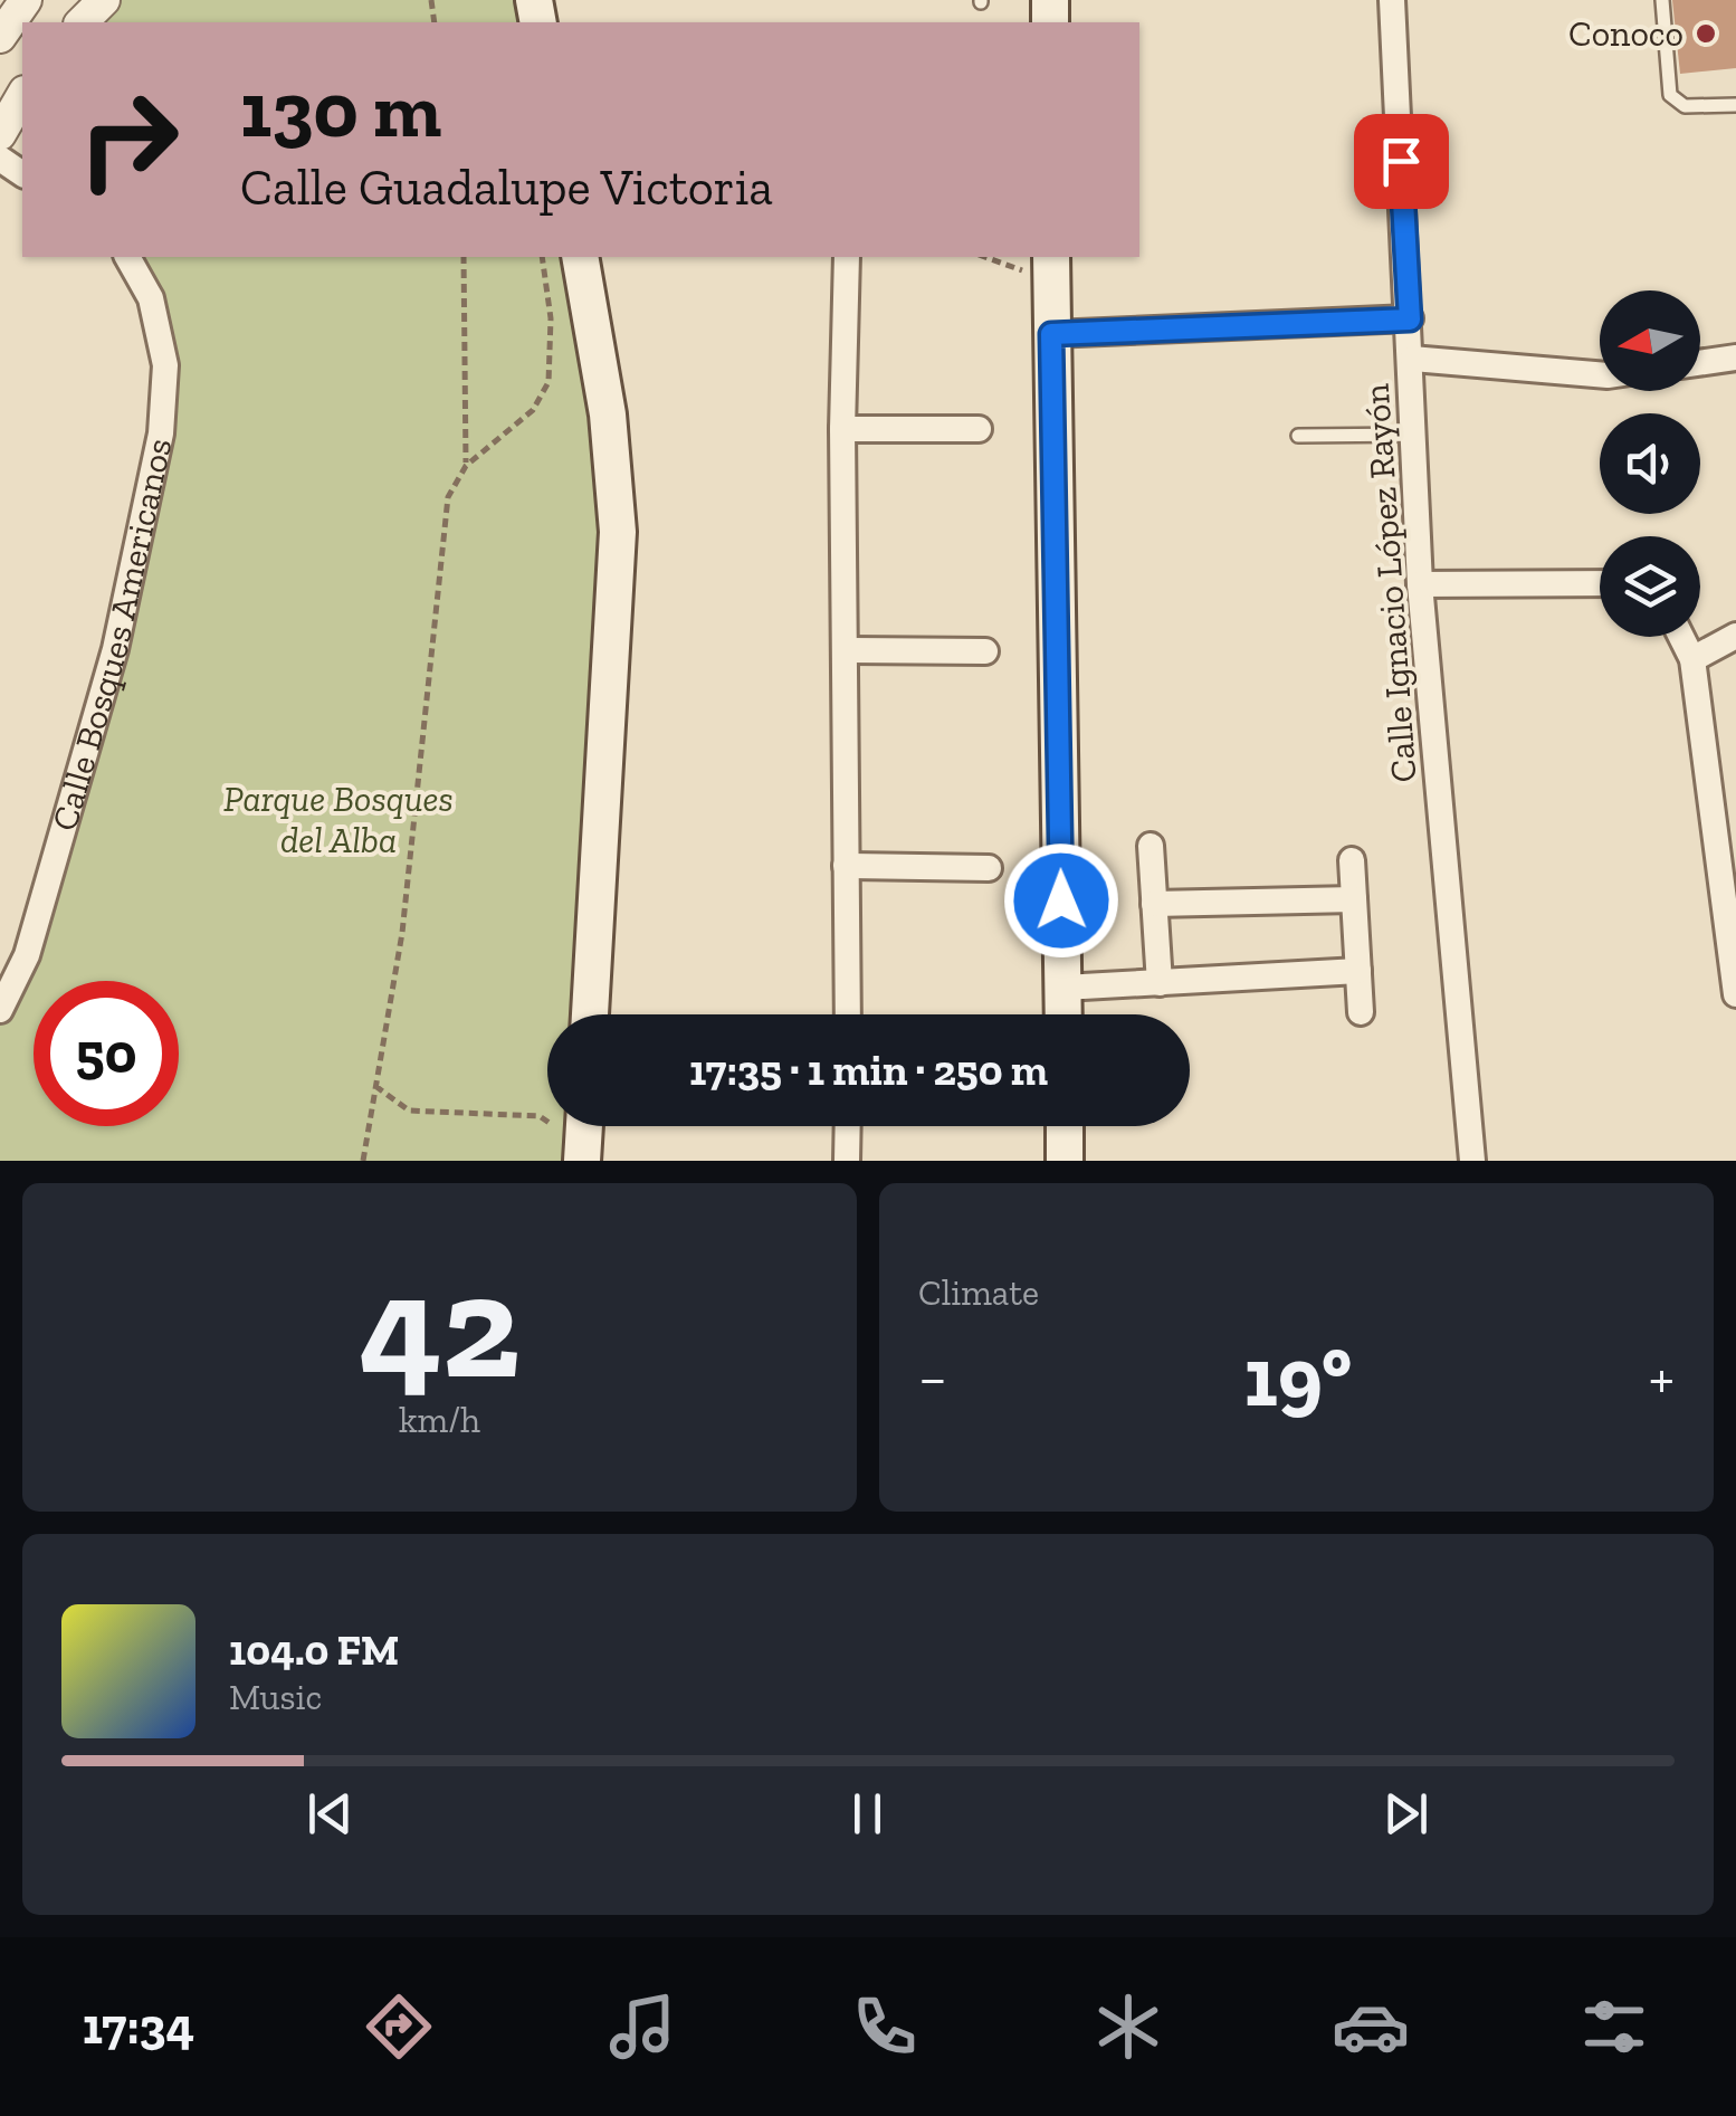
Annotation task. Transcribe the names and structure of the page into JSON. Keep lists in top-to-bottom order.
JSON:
{
  "streets": {
    "street": ["Calle Ignacio López Rayón", "Calle Bosques Americanos"]
  },
  "parks": ["Parque Bosques del Alba"],
  "places": ["Conoco"],
  "north": "left",
  "page": {
    "turn": ["130 m", "Calle Guadalupe Victoria"],
    "limit": "50",
    "trip": "17:35 · 1 min · 250 m",
    "tile": [
      ["42", "km/h"],
      "Climate"
    ],
    "heat": ["−", "19°", "+"],
    "song": ["104.0 FM", "Music"],
    "tabs": "17:34"
  }
}
